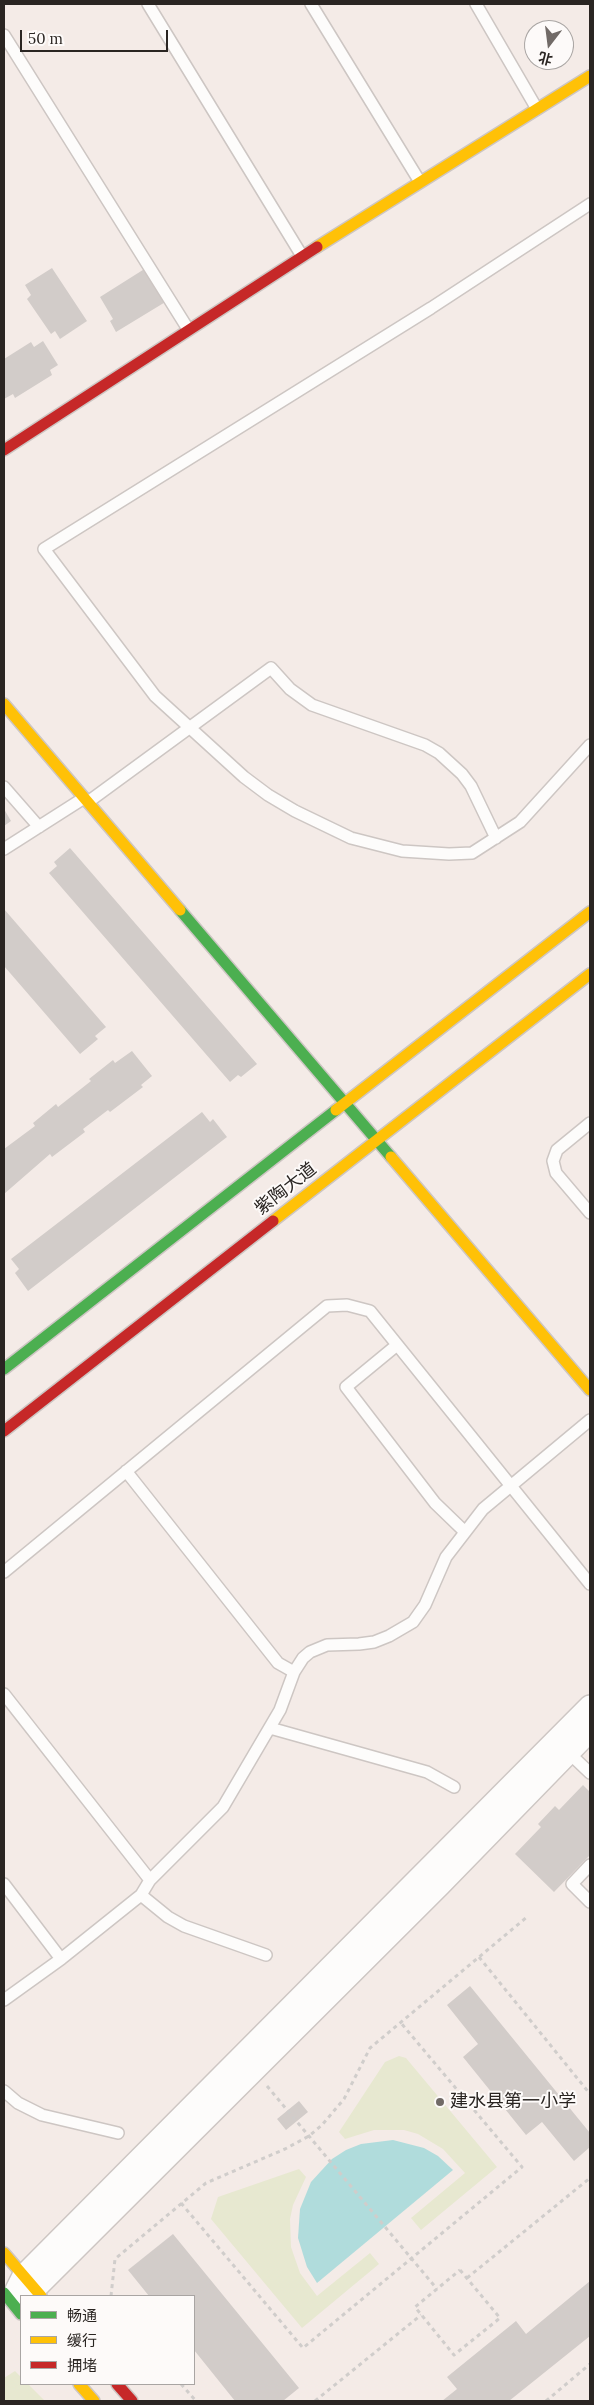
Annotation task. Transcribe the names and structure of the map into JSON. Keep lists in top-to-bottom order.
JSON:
{
  "streets": {
    "street": ["紫陶大道"]
  },
  "places": ["建水县第一小学"],
  "legend": ["畅通", "缓行", "拥堵"],
  "scale_bar": "50 m",
  "north": "bottom"
}
